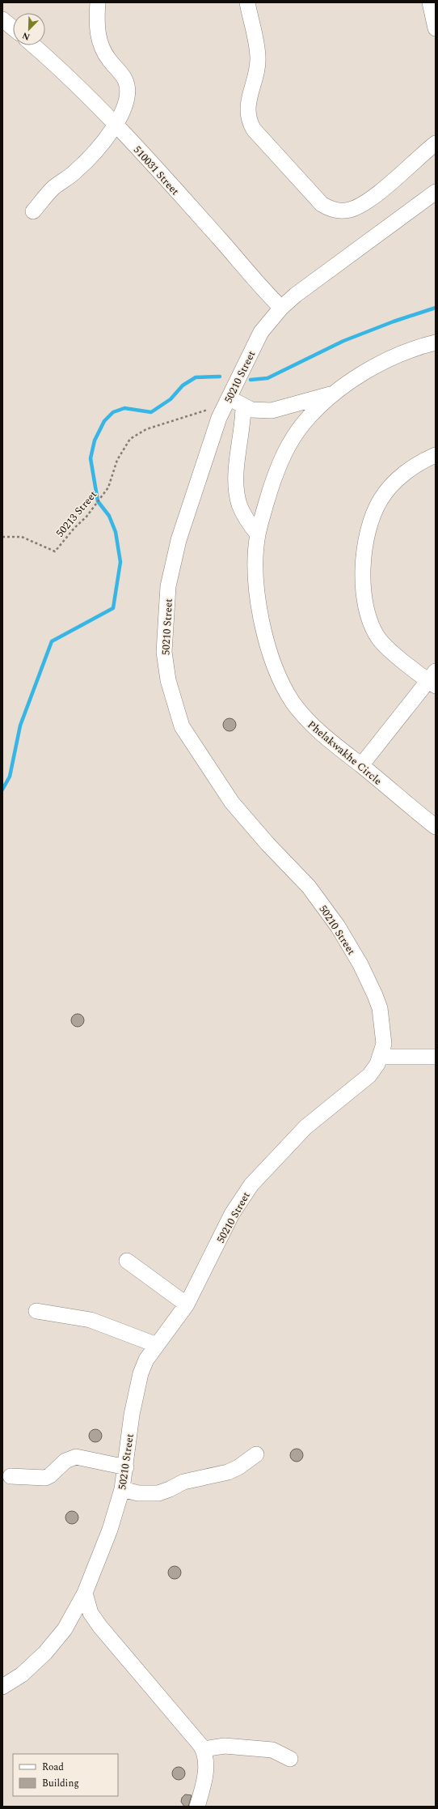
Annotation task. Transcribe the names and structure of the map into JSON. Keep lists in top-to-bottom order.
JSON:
{
  "streets": {
    "street": ["510031 Street", "50210 Street", "Phelakwakhe Circle"],
    "path": ["50213 Street"]
  },
  "crossings": [
    ["510031 Street", "50210 Street"],
    ["50210 Street", "50213 Street"]
  ],
  "legend": ["Road", "Building"],
  "north": "bottom left"
}
